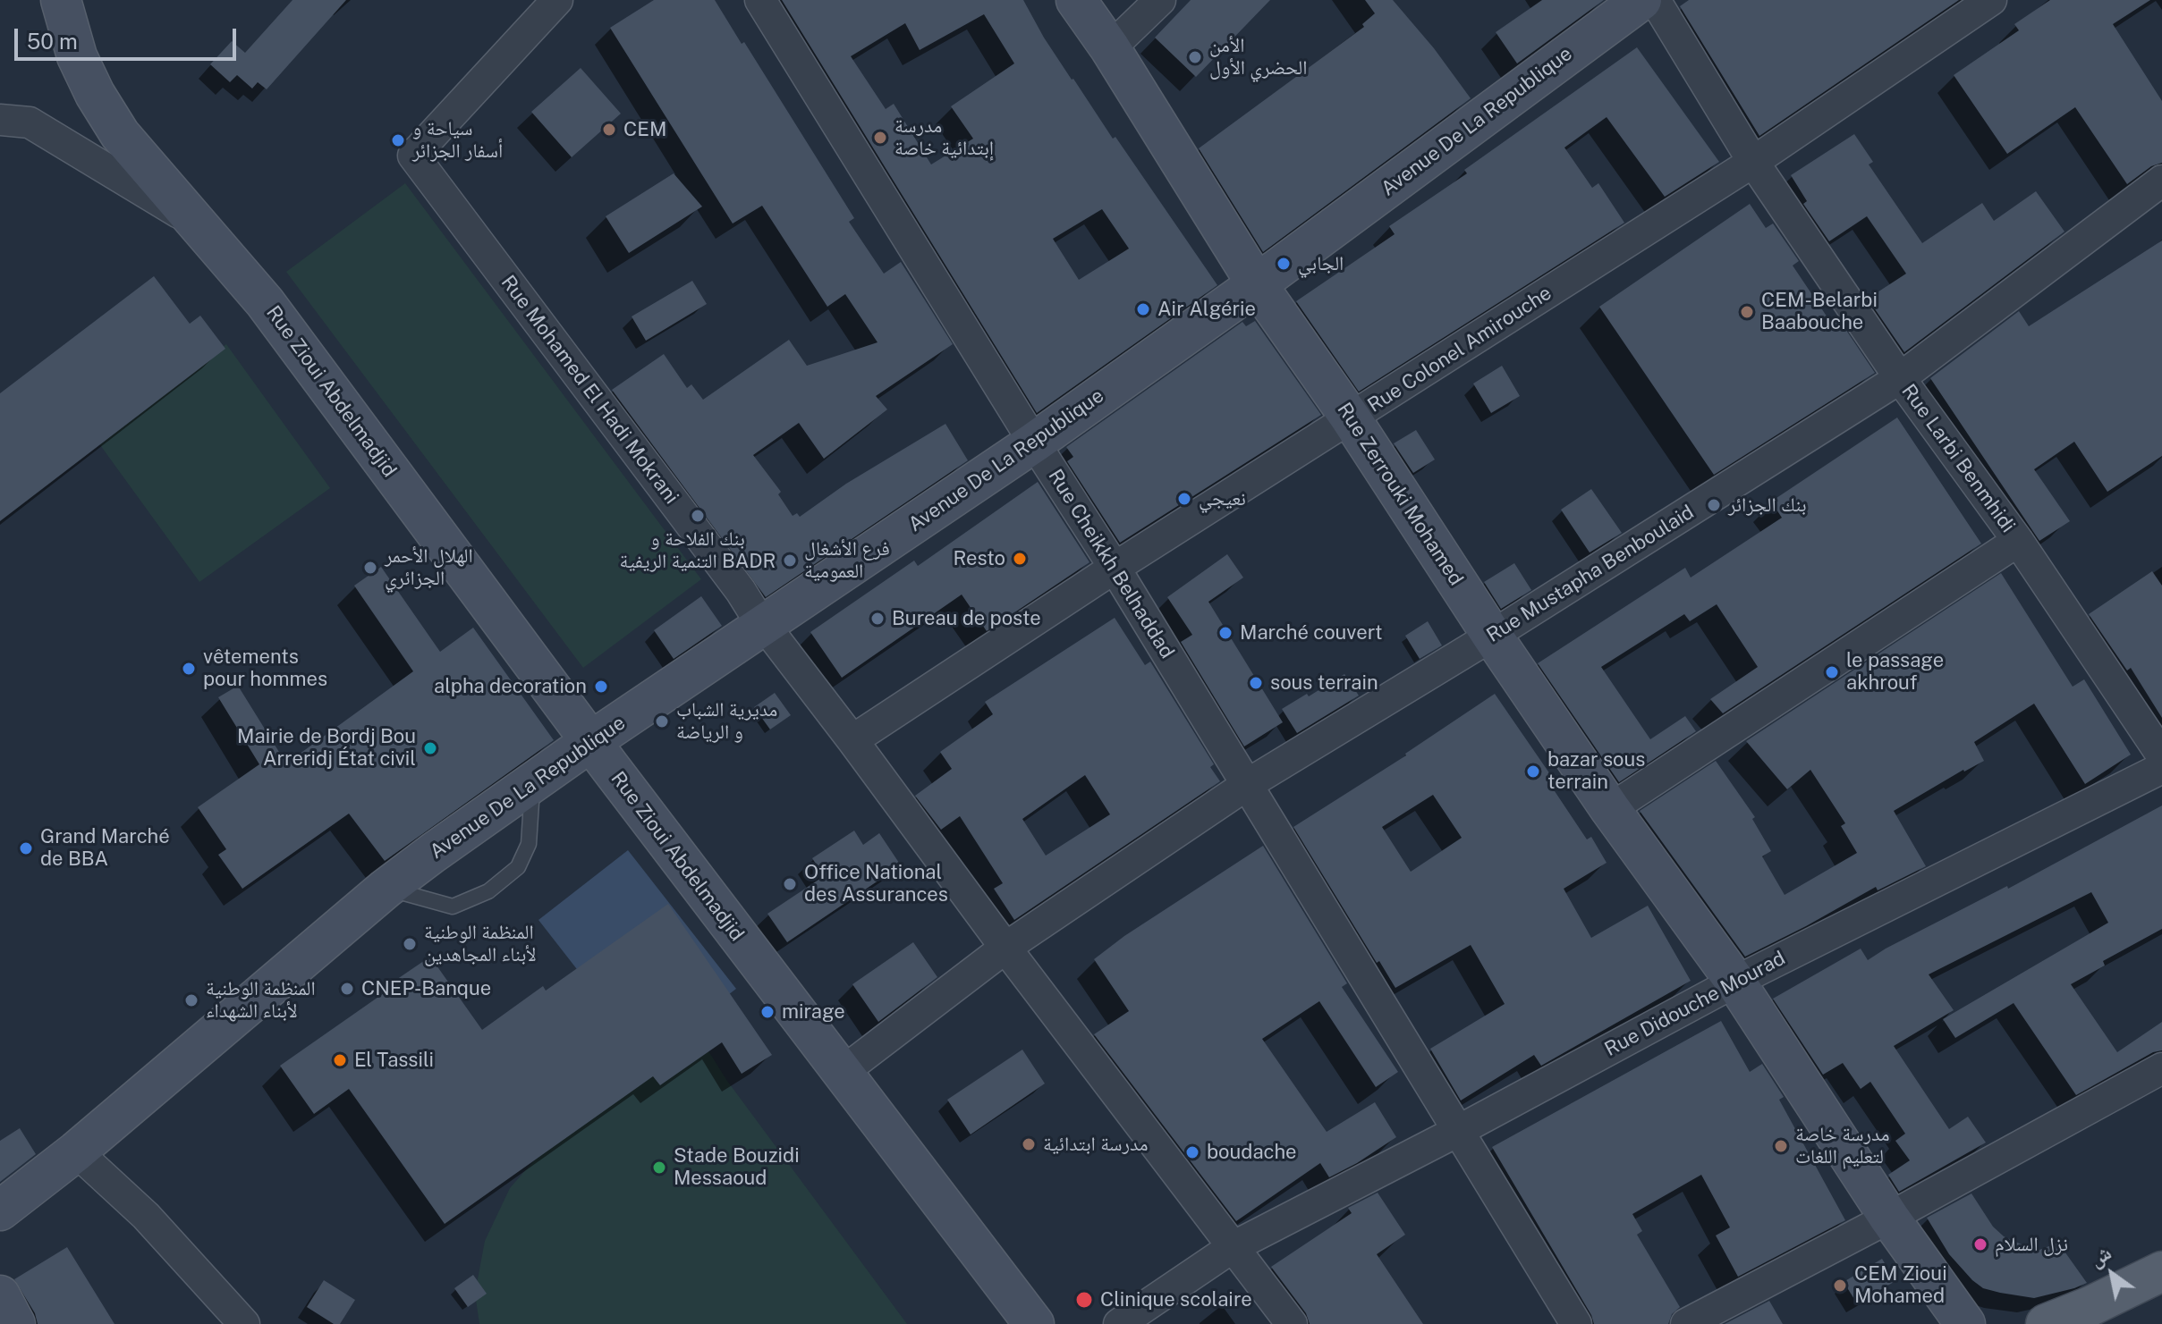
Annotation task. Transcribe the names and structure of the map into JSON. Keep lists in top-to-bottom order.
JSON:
{
  "streets": {
    "main road": ["Avenue De La Republique", "Rue Zioui Abdelmadjid", "Rue Zerrouki Mohamed"],
    "street": [
      "Rue Colonel Amirouche",
      "Rue Mohamed El Hadi Mokrani",
      "Rue Larbi Benmhidi",
      "Rue Cheikkh Belhaddad",
      "Rue Mustapha Benboulaid",
      "Rue Didouche Mourad"
    ]
  },
  "crossings": [
    ["Avenue De La Republique", "Rue Mohamed El Hadi Mokrani"],
    ["Avenue De La Republique", "Rue Zioui Abdelmadjid"],
    ["Avenue De La Republique", "Rue Zerrouki Mohamed"],
    ["Avenue De La Republique", "Rue Cheikkh Belhaddad"],
    ["Rue Colonel Amirouche", "Rue Mohamed El Hadi Mokrani"],
    ["Rue Colonel Amirouche", "Rue Larbi Benmhidi"],
    ["Rue Colonel Amirouche", "Rue Zerrouki Mohamed"],
    ["Rue Colonel Amirouche", "Rue Cheikkh Belhaddad"],
    ["Rue Mohamed El Hadi Mokrani", "Rue Mustapha Benboulaid"],
    ["Rue Mohamed El Hadi Mokrani", "Rue Didouche Mourad"],
    ["Rue Zioui Abdelmadjid", "Rue Mustapha Benboulaid"],
    ["Rue Larbi Benmhidi", "Rue Mustapha Benboulaid"],
    ["Rue Zerrouki Mohamed", "Rue Mustapha Benboulaid"],
    ["Rue Zerrouki Mohamed", "Rue Didouche Mourad"],
    ["Rue Cheikkh Belhaddad", "Rue Mustapha Benboulaid"],
    ["Rue Cheikkh Belhaddad", "Rue Didouche Mourad"]
  ],
  "places": [
    "الأمن الحضري الأول",
    "CEM",
    "مدرسة إبتدائية خاصة",
    "سياحة و أسفار الجزائر",
    "الجابي",
    "Air Algérie",
    "CEM-Belarbi Baabouche",
    "نعيجي",
    "بنك الجزائر",
    "بنك الفلاحة و التنمية الريفية BADR",
    "Resto",
    "فرع الأشغال العمومية",
    "الهلال الأحمر الجزائري",
    "Bureau de poste",
    "Marché couvert",
    "vêtements pour hommes",
    "le passage akhrouf",
    "sous terrain",
    "alpha decoration",
    "مديرية الشباب و الرياضة",
    "Mairie de Bordj Bou Arreridj État civil",
    "bazar sous terrain",
    "Grand Marché de BBA",
    "Office National des Assurances",
    "المنظمة الوطنية لأبناء المجاهدين",
    "CNEP-Banque",
    "المنظمة الوطنية لأبناء الشهداء",
    "mirage",
    "El Tassili",
    "مدرسة ابتدائية",
    "مدرسة خاصة لتعليم اللغات",
    "boudache",
    "Stade Bouzidi Messaoud",
    "نزل السلام",
    "CEM Zioui Mohamed",
    "Clinique scolaire"
  ],
  "scale_bar": "50 m",
  "north": "top left"
}
